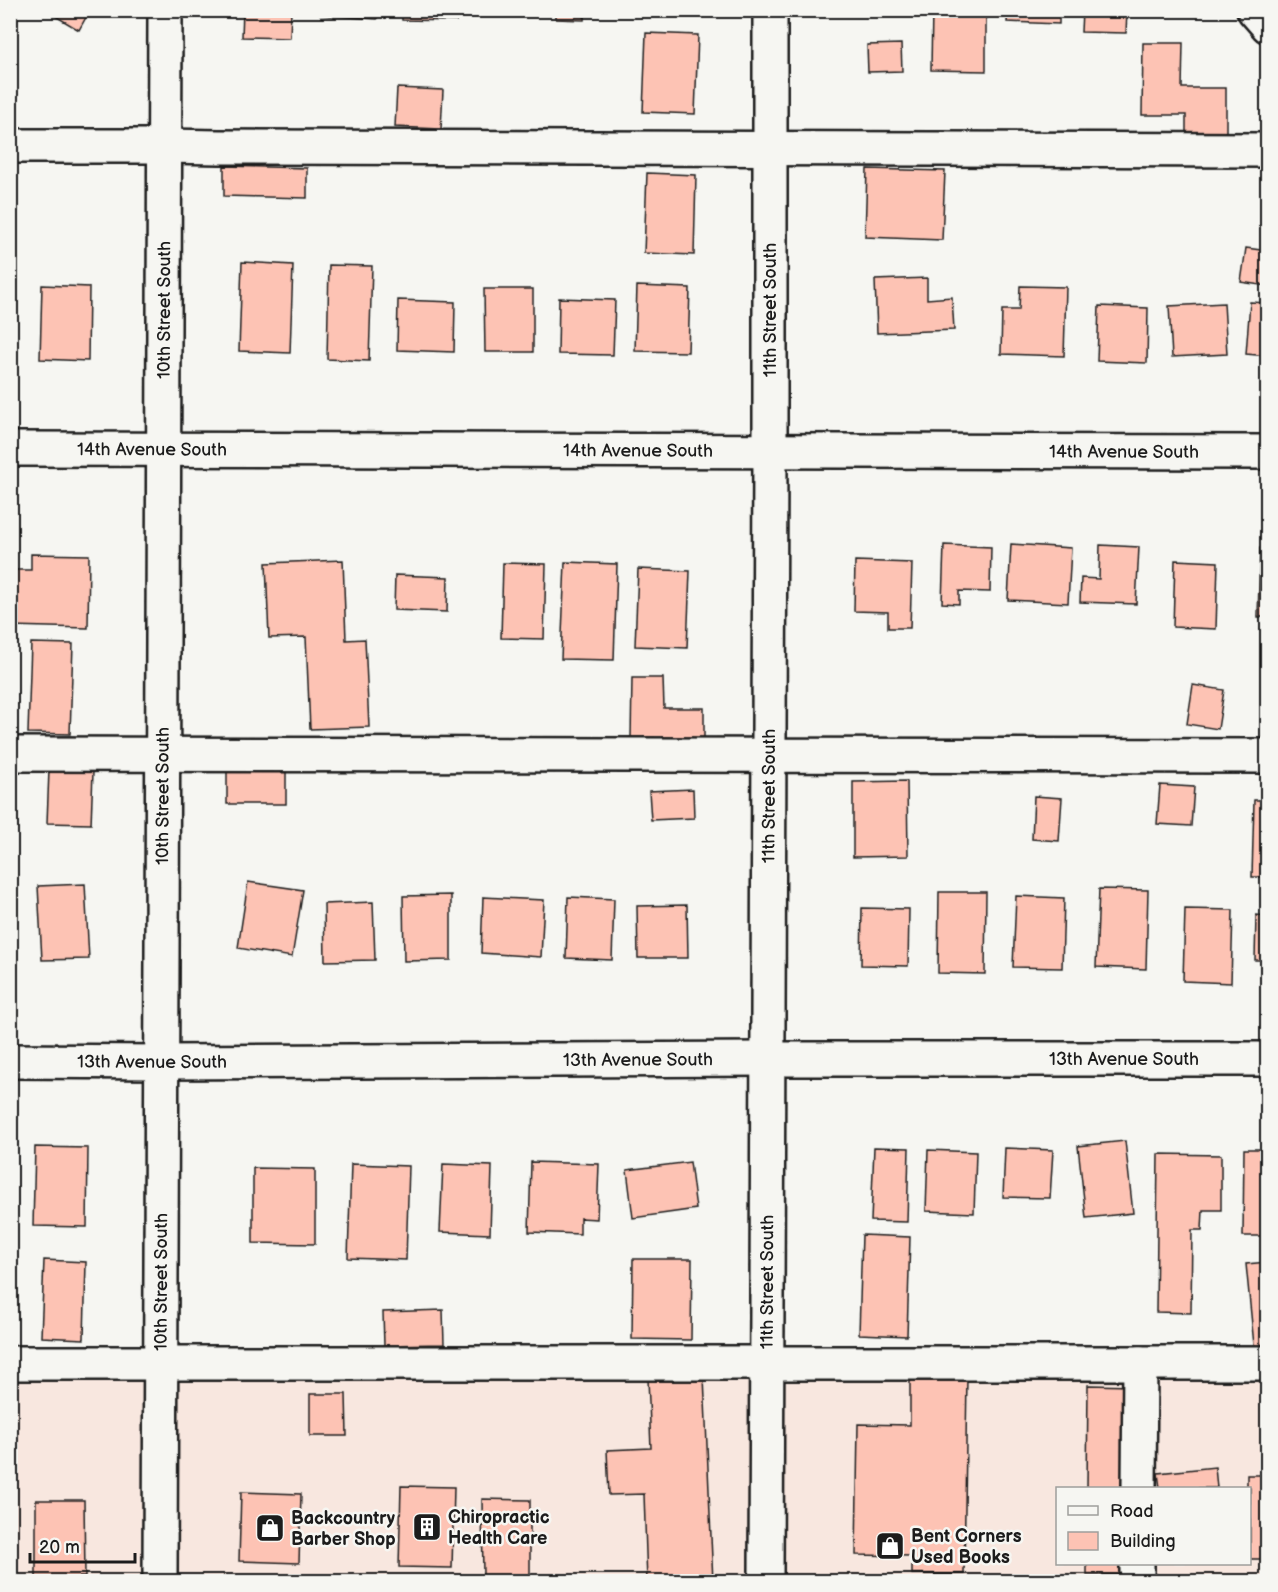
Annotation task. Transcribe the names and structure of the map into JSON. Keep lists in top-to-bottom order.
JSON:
{
  "streets": {
    "street": [
      "10th Street South",
      "11th Street South",
      "14th Avenue South",
      "13th Avenue South"
    ]
  },
  "crossings": [
    ["10th Street South", "14th Avenue South"],
    ["10th Street South", "13th Avenue South"],
    ["11th Street South", "14th Avenue South"],
    ["11th Street South", "13th Avenue South"]
  ],
  "places": {
    "building": ["Chiropractic Health Care"],
    "shop": ["Backcountry Barber Shop", "Bent Corners Used Books"]
  },
  "legend": ["Road", "Building"],
  "scale_bar": "20 m"
}
